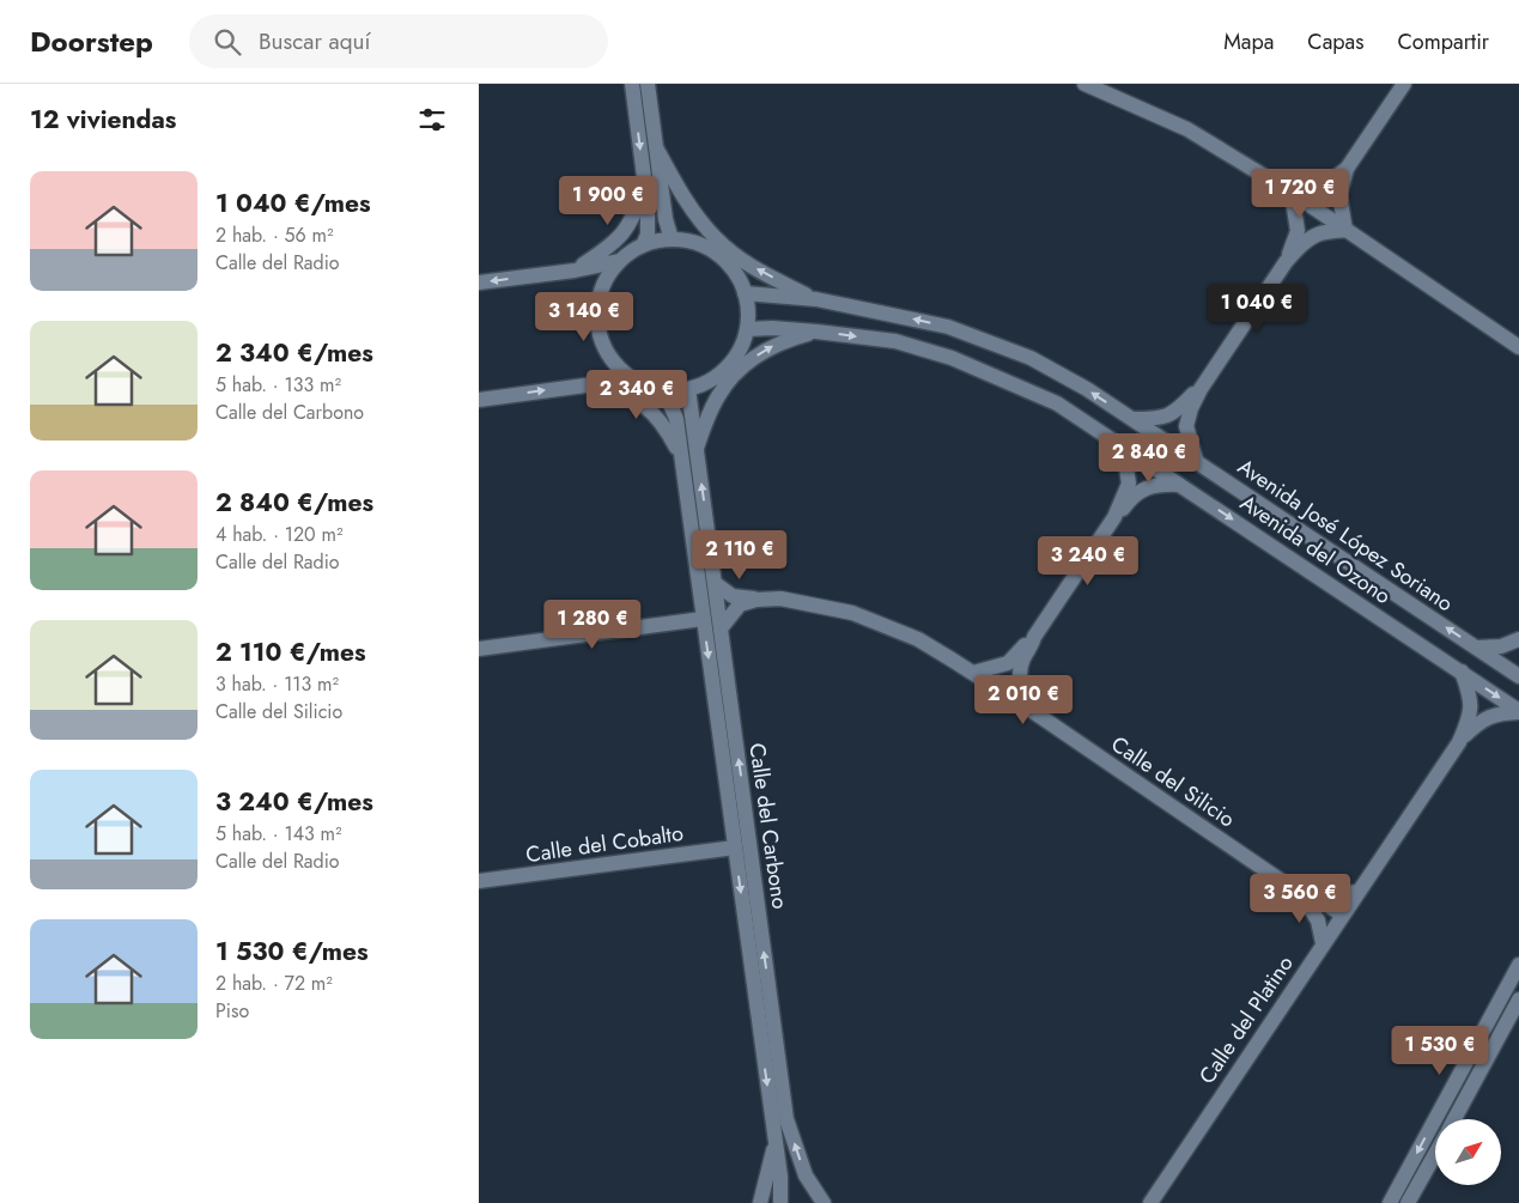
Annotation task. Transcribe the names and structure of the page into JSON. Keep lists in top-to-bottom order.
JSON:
{
  "streets": {
    "street": [
      "Avenida José López Soriano",
      "Avenida del Ozono",
      "Calle del Silicio",
      "Calle del Carbono",
      "Calle del Cobalto",
      "Calle del Platino"
    ]
  },
  "crossings": [
    ["Avenida José López Soriano", "Avenida del Ozono"],
    ["Avenida José López Soriano", "Calle del Carbono"],
    ["Avenida del Ozono", "Calle del Carbono"],
    ["Avenida del Ozono", "Calle del Platino"],
    ["Calle del Silicio", "Calle del Carbono"],
    ["Calle del Silicio", "Calle del Platino"],
    ["Calle del Carbono", "Calle del Cobalto"]
  ],
  "one_way": ["Avenida José López Soriano", "Avenida del Ozono"],
  "north": "top right",
  "page": {
    "header": "Doorstep",
    "search": "Buscar aquí",
    "nav": ["Mapa", "Capas", "Compartir"],
    "heading": "12 viviendas",
    "list": [
      {
        "name": "1 040 €/mes",
        "note": "2 hab. · 56 m² · Calle del Radio"
      },
      {
        "name": "2 340 €/mes",
        "note": "5 hab. · 133 m² · Calle del Carbono"
      },
      {
        "name": "2 840 €/mes",
        "note": "4 hab. · 120 m² · Calle del Radio"
      },
      {
        "name": "2 110 €/mes",
        "note": "3 hab. · 113 m² · Calle del Silicio"
      },
      {
        "name": "3 240 €/mes",
        "note": "5 hab. · 143 m² · Calle del Radio"
      },
      {
        "name": "1 530 €/mes",
        "note": "2 hab. · 72 m² · Piso"
      }
    ],
    "price": [
      "1 720 €",
      "1 900 €",
      "1 040 €",
      "3 140 €",
      "2 340 €",
      "2 840 €",
      "2 110 €",
      "3 240 €",
      "1 280 €",
      "2 010 €",
      "3 560 €",
      "1 530 €"
    ]
  }
}
